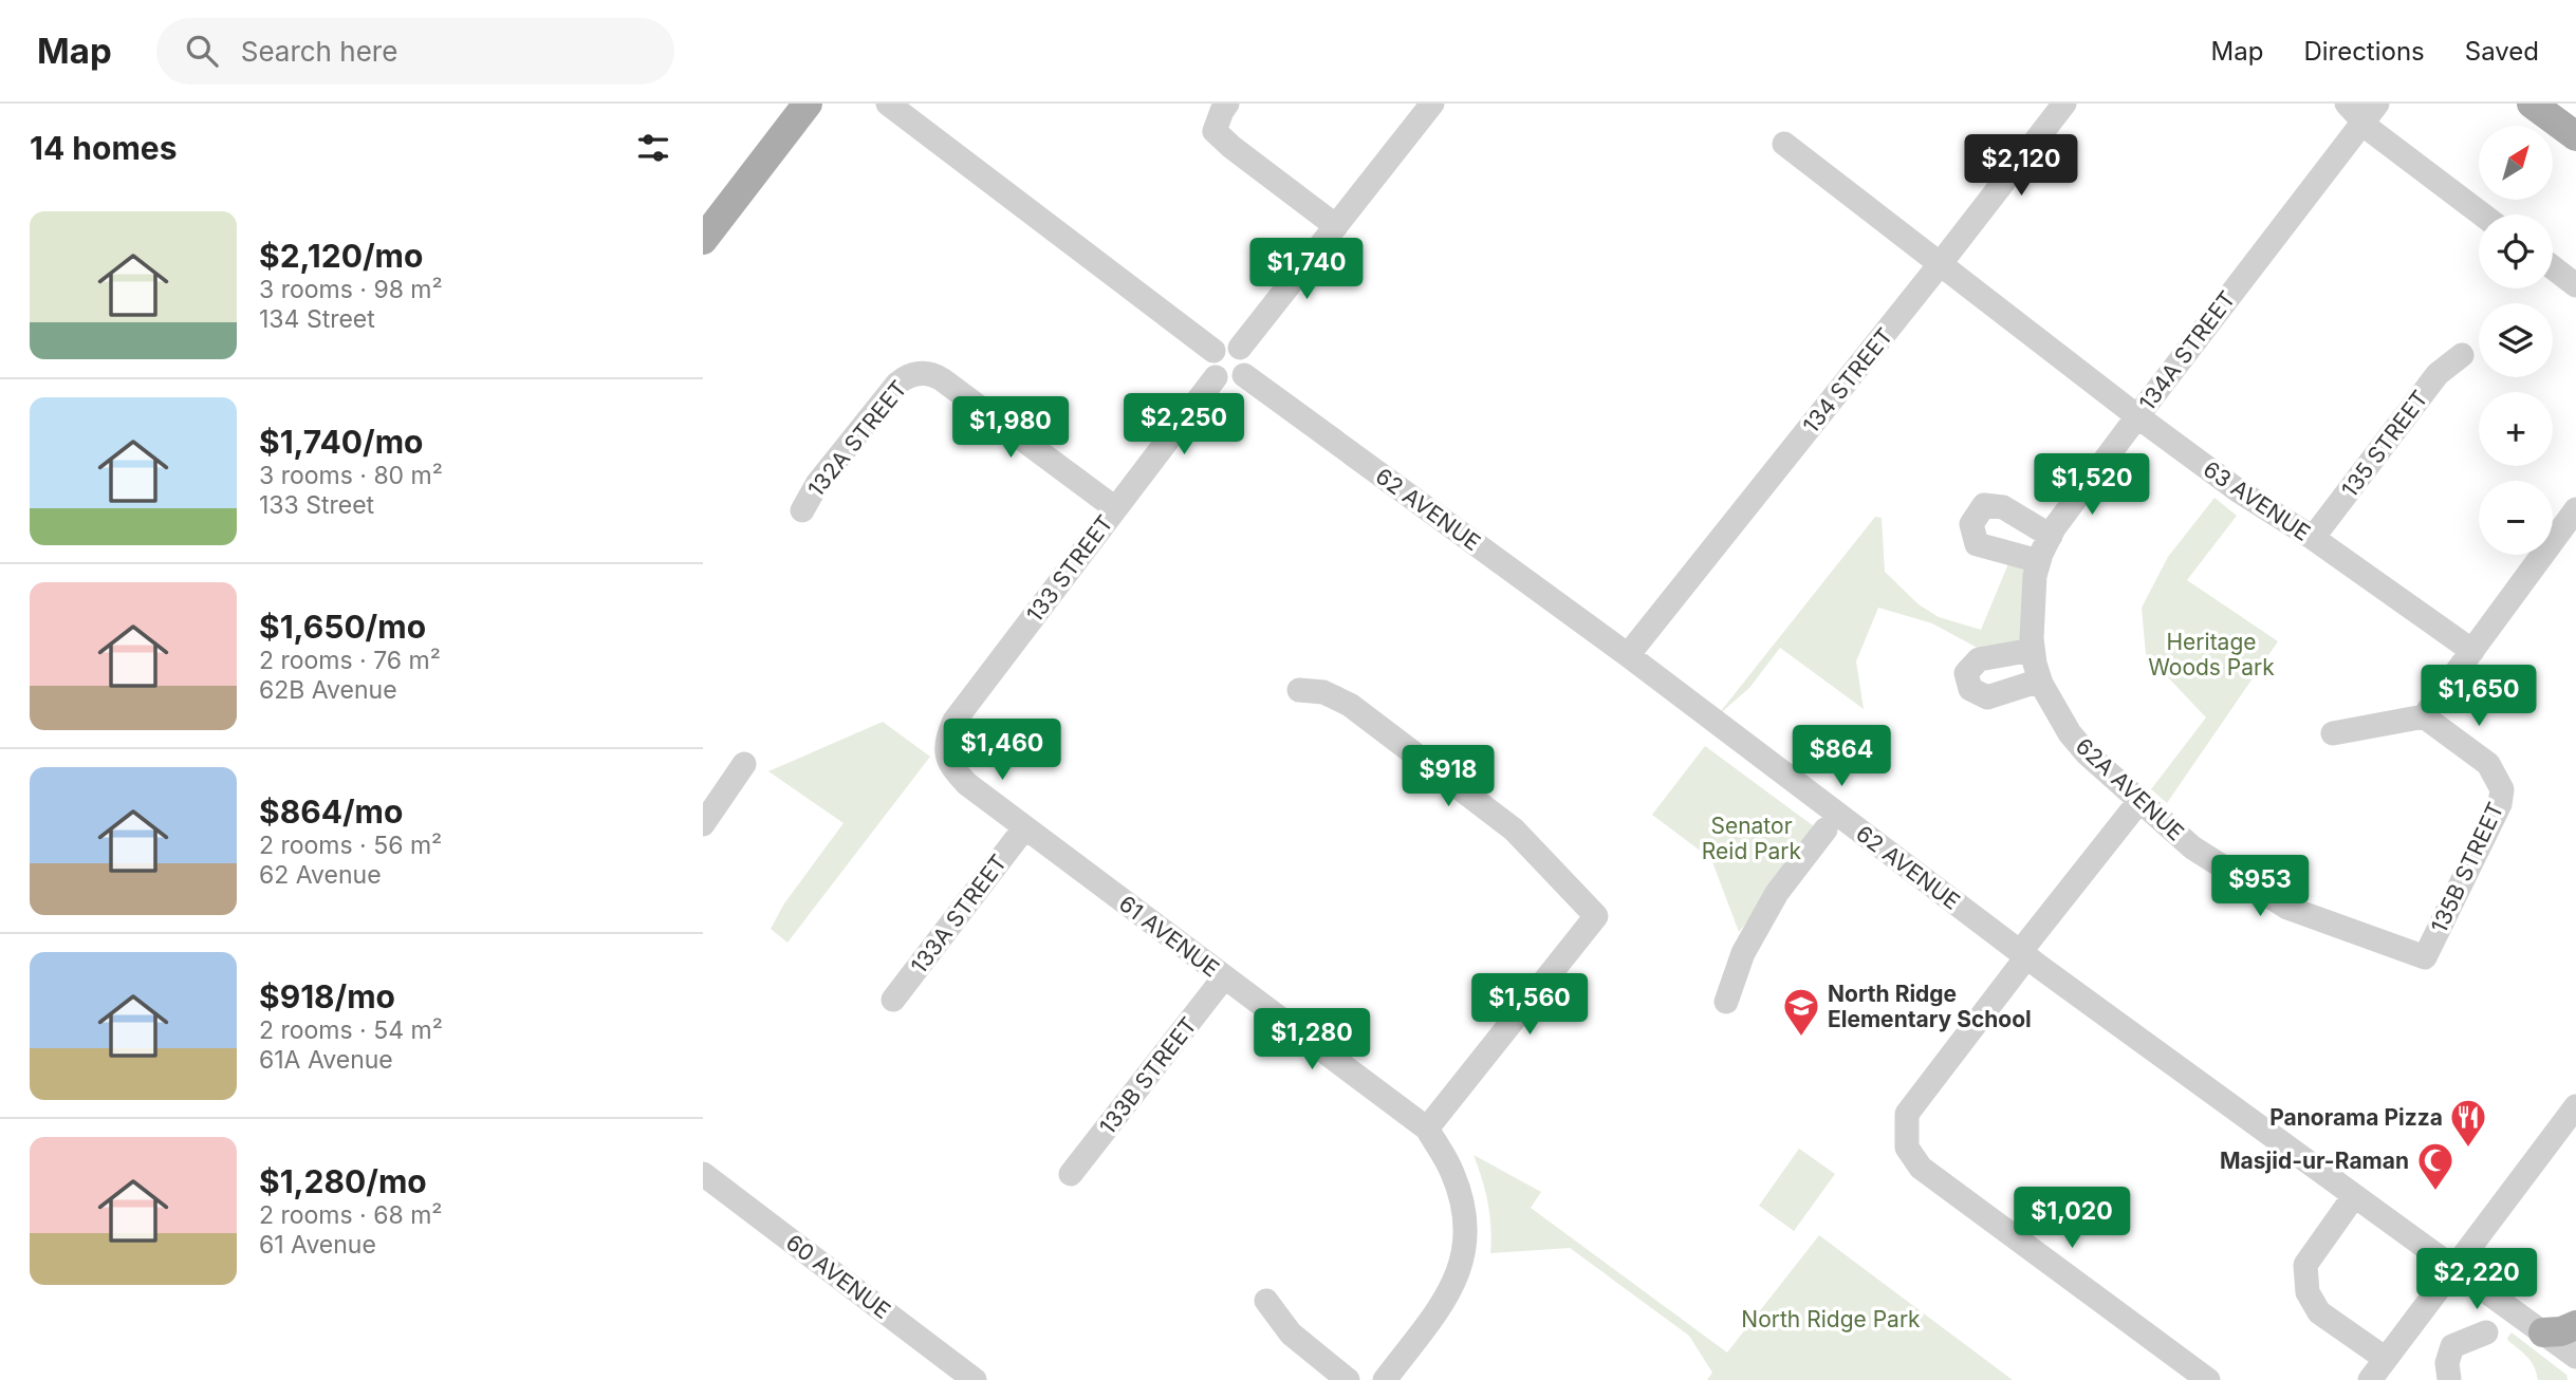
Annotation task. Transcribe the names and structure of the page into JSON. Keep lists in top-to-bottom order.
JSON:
{
  "streets": {
    "street": [
      "134A STREET",
      "134 STREET",
      "132A STREET",
      "135 STREET",
      "63 AVENUE",
      "62 AVENUE",
      "133 STREET",
      "62A AVENUE",
      "135B STREET",
      "133A STREET",
      "61 AVENUE",
      "133B STREET",
      "60 AVENUE"
    ]
  },
  "crossings": [
    ["134A STREET", "63 AVENUE"],
    ["134A STREET", "62A AVENUE"],
    ["134 STREET", "63 AVENUE"],
    ["134 STREET", "62 AVENUE"],
    ["132A STREET", "133 STREET"],
    ["135 STREET", "63 AVENUE"],
    ["62 AVENUE", "133 STREET"],
    ["133 STREET", "61 AVENUE"],
    ["62A AVENUE", "135B STREET"],
    ["133A STREET", "61 AVENUE"],
    ["61 AVENUE", "133B STREET"]
  ],
  "parks": ["Heritage Woods Park", "Senator Reid Park", "North Ridge Park"],
  "places": {
    "school or university": ["North Ridge Elementary School"],
    "restaurant": ["Panorama Pizza"],
    "mosque": ["Masjid-ur-Raman"]
  },
  "north": "top right",
  "page": {
    "header": "Map",
    "search": "Search here",
    "nav": ["Map", "Directions", "Saved"],
    "heading": "14 homes",
    "map_buttons": ["+", "−"],
    "price": [
      "$2,120",
      "$1,740",
      "$2,250",
      "$1,980",
      "$1,520",
      "$1,650",
      "$1,460",
      "$864",
      "$918",
      "$953",
      "$1,560",
      "$1,280",
      "$1,020",
      "$2,220"
    ],
    "list": [
      {
        "name": "$2,120/mo",
        "note": "3 rooms · 98 m² · 134 Street"
      },
      {
        "name": "$1,740/mo",
        "note": "3 rooms · 80 m² · 133 Street"
      },
      {
        "name": "$1,650/mo",
        "note": "2 rooms · 76 m² · 62B Avenue"
      },
      {
        "name": "$864/mo",
        "note": "2 rooms · 56 m² · 62 Avenue"
      },
      {
        "name": "$918/mo",
        "note": "2 rooms · 54 m² · 61A Avenue"
      },
      {
        "name": "$1,280/mo",
        "note": "2 rooms · 68 m² · 61 Avenue"
      }
    ]
  }
}
